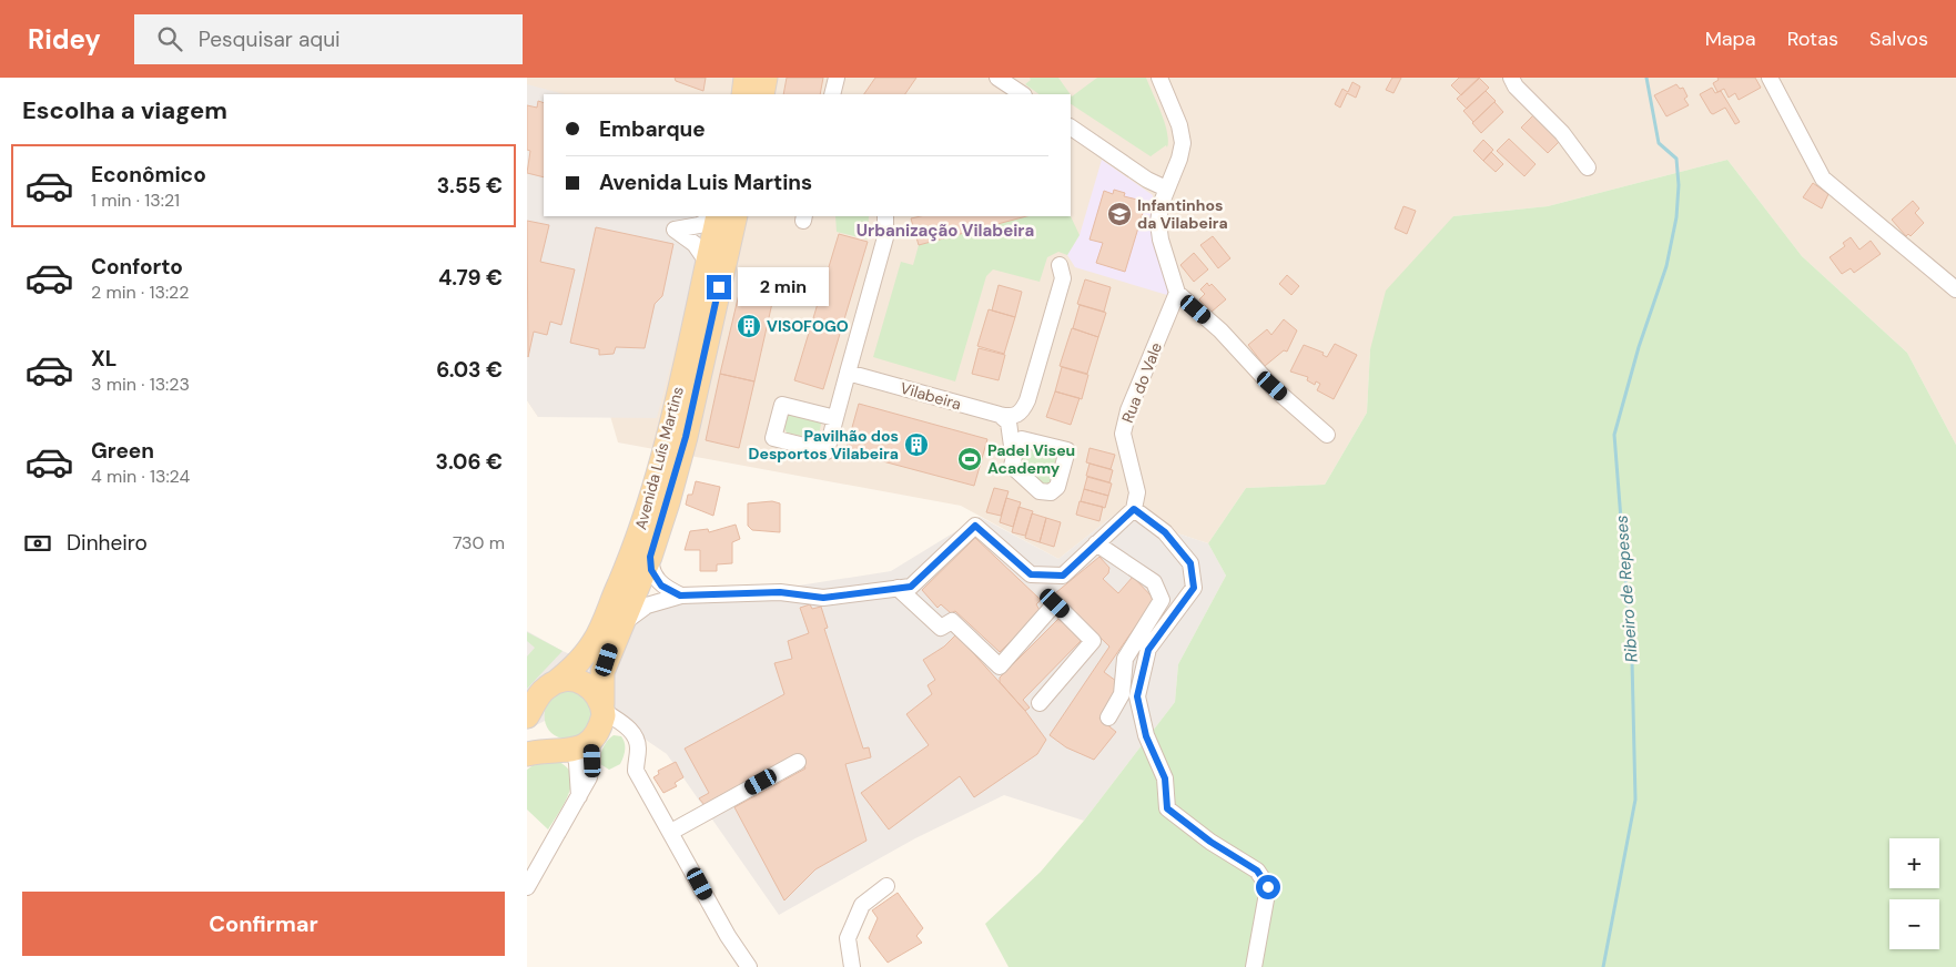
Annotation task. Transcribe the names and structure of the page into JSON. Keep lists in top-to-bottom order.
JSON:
{
  "streets": {
    "main road": ["Avenida Luís Martins"],
    "street": ["Rua do Vale", "Vilabeira"]
  },
  "districts": ["Urbanização Vilabeira"],
  "water": ["Ribeiro de Repeses"],
  "places": {
    "school or university": ["Infantinhos da Vilabeira"],
    "building": ["VISOFOGO", "Pavilhão dos Desportos Vilabeira"],
    "sports": ["Padel Viseu Academy"]
  },
  "page": {
    "header": "Ridey",
    "search": "Pesquisar aqui",
    "nav": ["Mapa", "Rotas", "Salvos"],
    "heading": "Escolha a viagem",
    "banner": ["Embarque", "Avenida Luis Martins"],
    "list": [
      {
        "name": "Econômico",
        "note": "1 min · 13:21",
        "value": "3.55 €"
      },
      {
        "name": "Conforto",
        "note": "2 min · 13:22",
        "value": "4.79 €"
      },
      {
        "name": "XL",
        "note": "3 min · 13:23",
        "value": "6.03 €"
      },
      {
        "name": "Green",
        "note": "4 min · 13:24",
        "value": "3.06 €"
      }
    ],
    "bubble": "2 min",
    "pay": ["Dinheiro", "730 m"],
    "map_buttons": ["+", "−"],
    "buttons": "Confirmar"
  }
}
